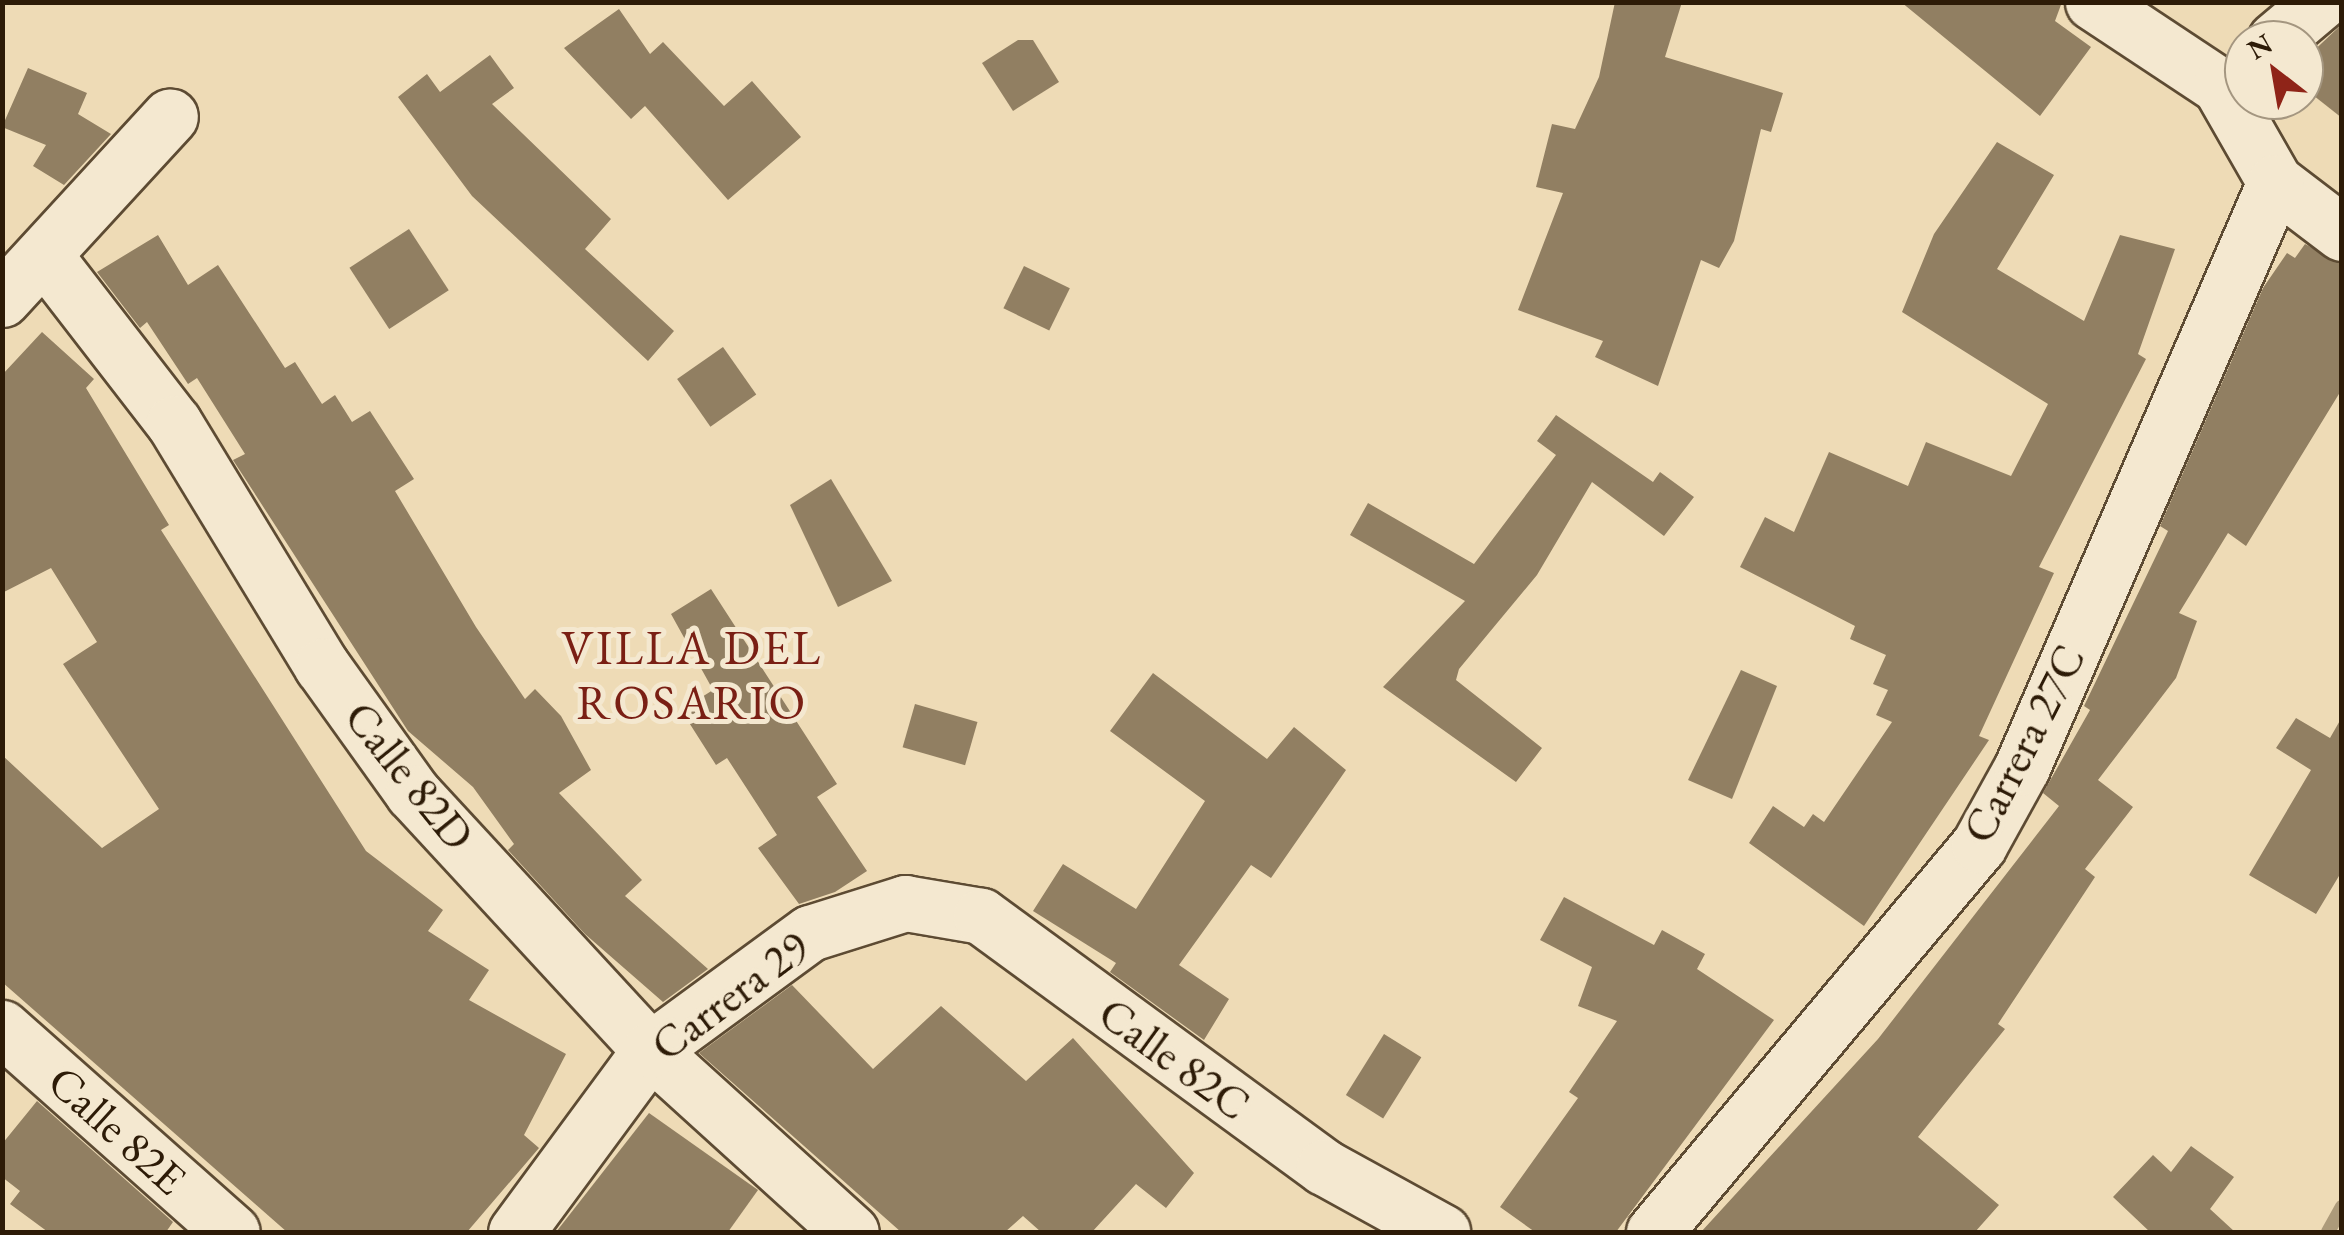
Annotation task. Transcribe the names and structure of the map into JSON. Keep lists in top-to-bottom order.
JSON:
{
  "streets": {
    "street": [
      "Carrera 27C",
      "Calle 82D",
      "Carrera 29",
      "Calle 82C",
      "Calle 82E"
    ]
  },
  "crossings": [
    ["Calle 82D", "Carrera 29"],
    ["Carrera 29", "Calle 82C"]
  ],
  "districts": ["VILLA DEL ROSARIO"],
  "north": "top left"
}
